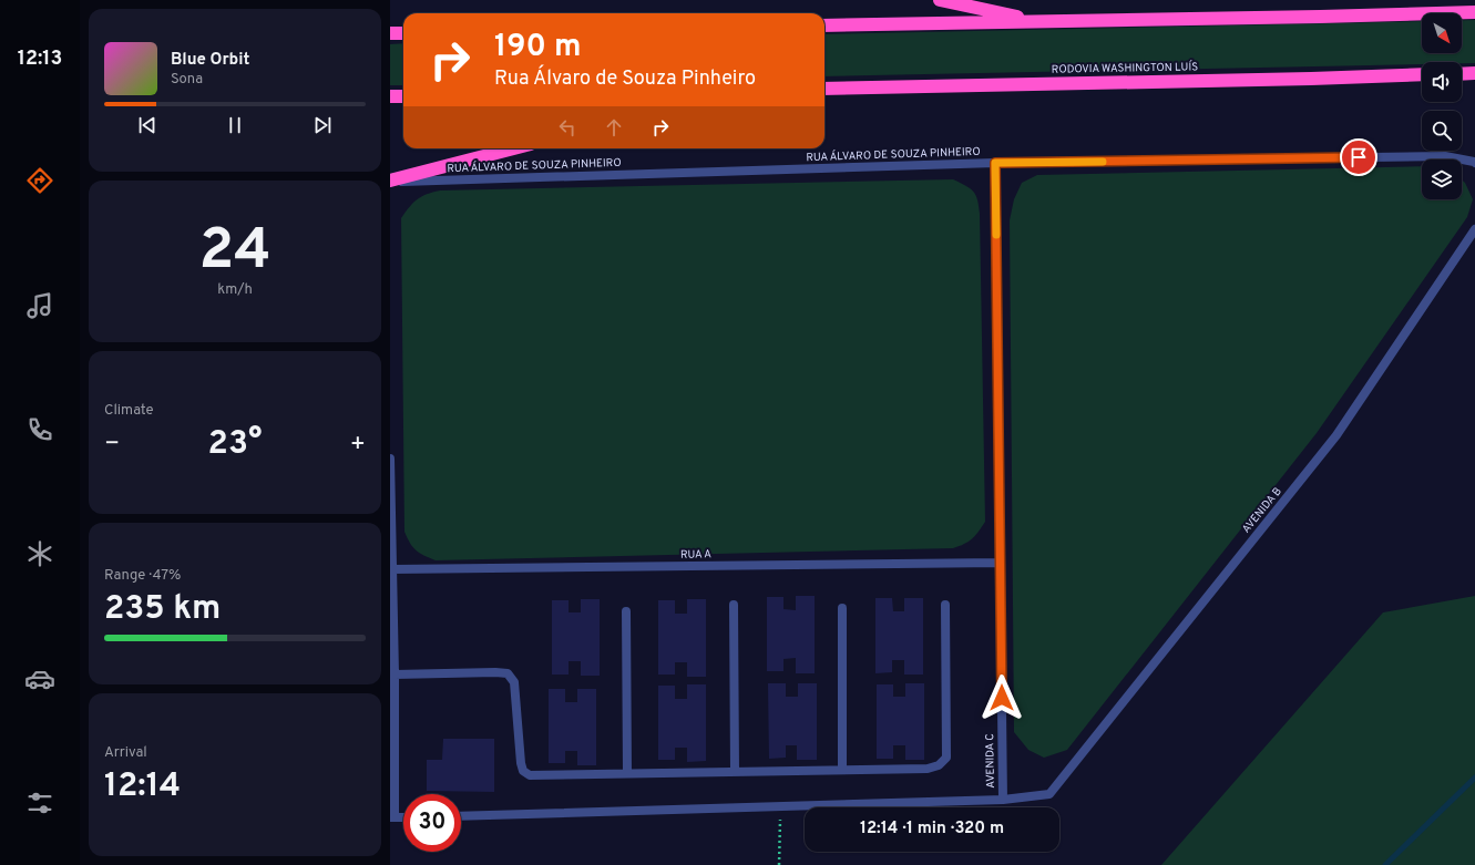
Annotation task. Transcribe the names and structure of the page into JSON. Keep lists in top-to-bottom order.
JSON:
{
  "streets": {
    "highway": ["RODOVIA WASHINGTON LUÍS"],
    "street": [
      "RUA ÁLVARO DE SOUZA PINHEIRO",
      "AVENIDA B",
      "RUA A",
      "AVENIDA C"
    ]
  },
  "crossings": [
    ["RUA ÁLVARO DE SOUZA PINHEIRO", "AVENIDA C"],
    ["AVENIDA B", "AVENIDA C"],
    ["RUA A", "AVENIDA C"]
  ],
  "north": "bottom right",
  "page": {
    "tabs": "12:13",
    "turn": ["190 m", "Rua Álvaro de Souza Pinheiro"],
    "song": ["Blue Orbit", "Sona"],
    "tile": [
      ["24", "km/h"],
      "Climate",
      ["Range · 47%", "235 km"],
      ["Arrival", "12:14"]
    ],
    "heat": ["−", "23°", "+"],
    "limit": "30",
    "trip": "12:14 · 1 min · 320 m"
  }
}
